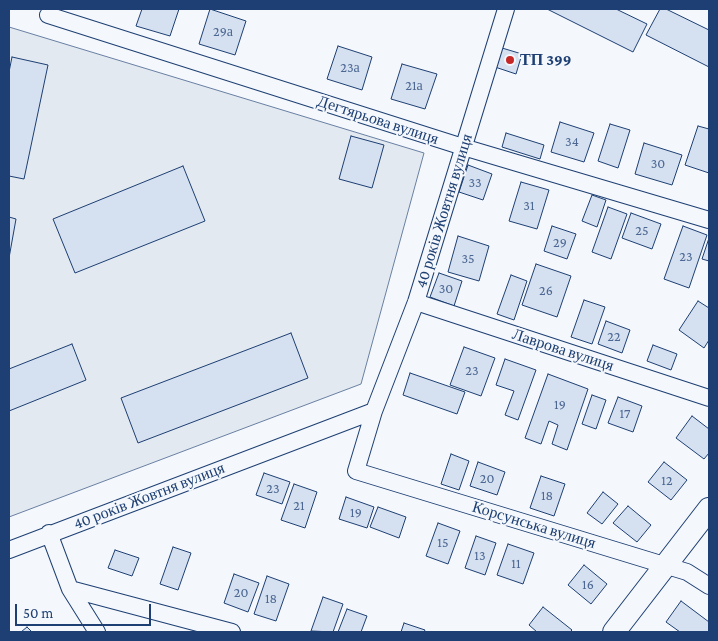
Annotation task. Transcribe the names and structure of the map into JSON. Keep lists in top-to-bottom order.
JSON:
{
  "streets": {
    "street": [
      "Дегтярьова вулиця",
      "40 років Жовтня вулиця",
      "Лаврова вулиця",
      "Корсунська вулиця"
    ]
  },
  "crossings": [
    ["Дегтярьова вулиця", "40 років Жовтня вулиця"],
    ["40 років Жовтня вулиця", "Лаврова вулиця"],
    ["40 років Жовтня вулиця", "Корсунська вулиця"]
  ],
  "places": ["ТП 399"],
  "house_numbers": [
    "29а",
    "23а",
    "21а",
    "34",
    "30",
    "33",
    "31",
    "25",
    "29",
    "23",
    "35",
    "30",
    "26",
    "22",
    "23",
    "19",
    "17",
    "20",
    "12",
    "23",
    "18",
    "21",
    "19",
    "15",
    "13",
    "11",
    "16",
    "20",
    "18"
  ],
  "scale_bar": "50 m"
}
